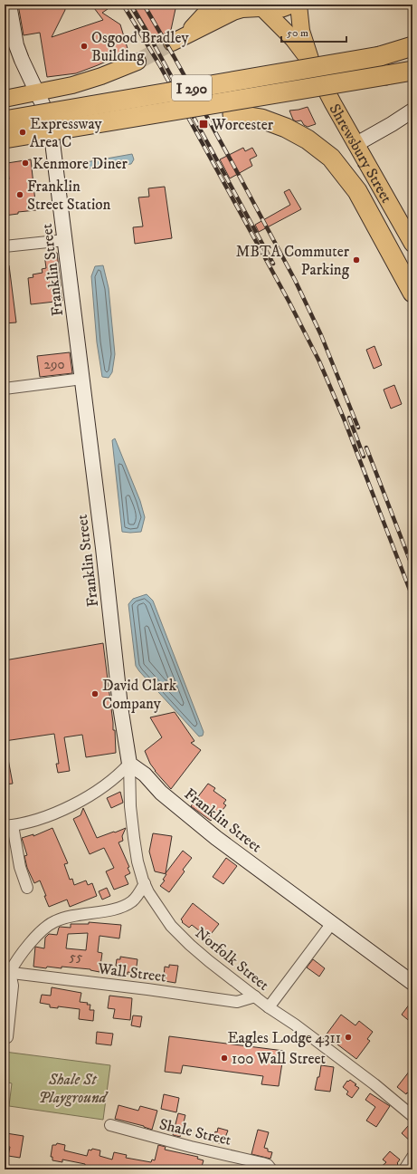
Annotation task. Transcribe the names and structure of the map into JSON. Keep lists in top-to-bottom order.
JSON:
{
  "streets": {
    "highway": ["I 290"],
    "main road": ["Shrewsbury Street", "Franklin Street"],
    "street": ["Norfolk Street", "Wall Street", "Shale Street"]
  },
  "crossings": [
    ["Franklin Street", "Norfolk Street"],
    ["Norfolk Street", "Wall Street"]
  ],
  "parks": ["Shale St Playground"],
  "places": {
    "other": [
      "Osgood Bradley Building",
      "Expressway Area C",
      "Kenmore Diner",
      "Franklin Street Station",
      "MBTA Commuter Parking",
      "David Clark Company",
      "Eagles Lodge 4311",
      "100 Wall Street"
    ],
    "transit": ["Worcester"]
  },
  "house_numbers": ["290", "55"],
  "scale_bar": "50 m"
}
